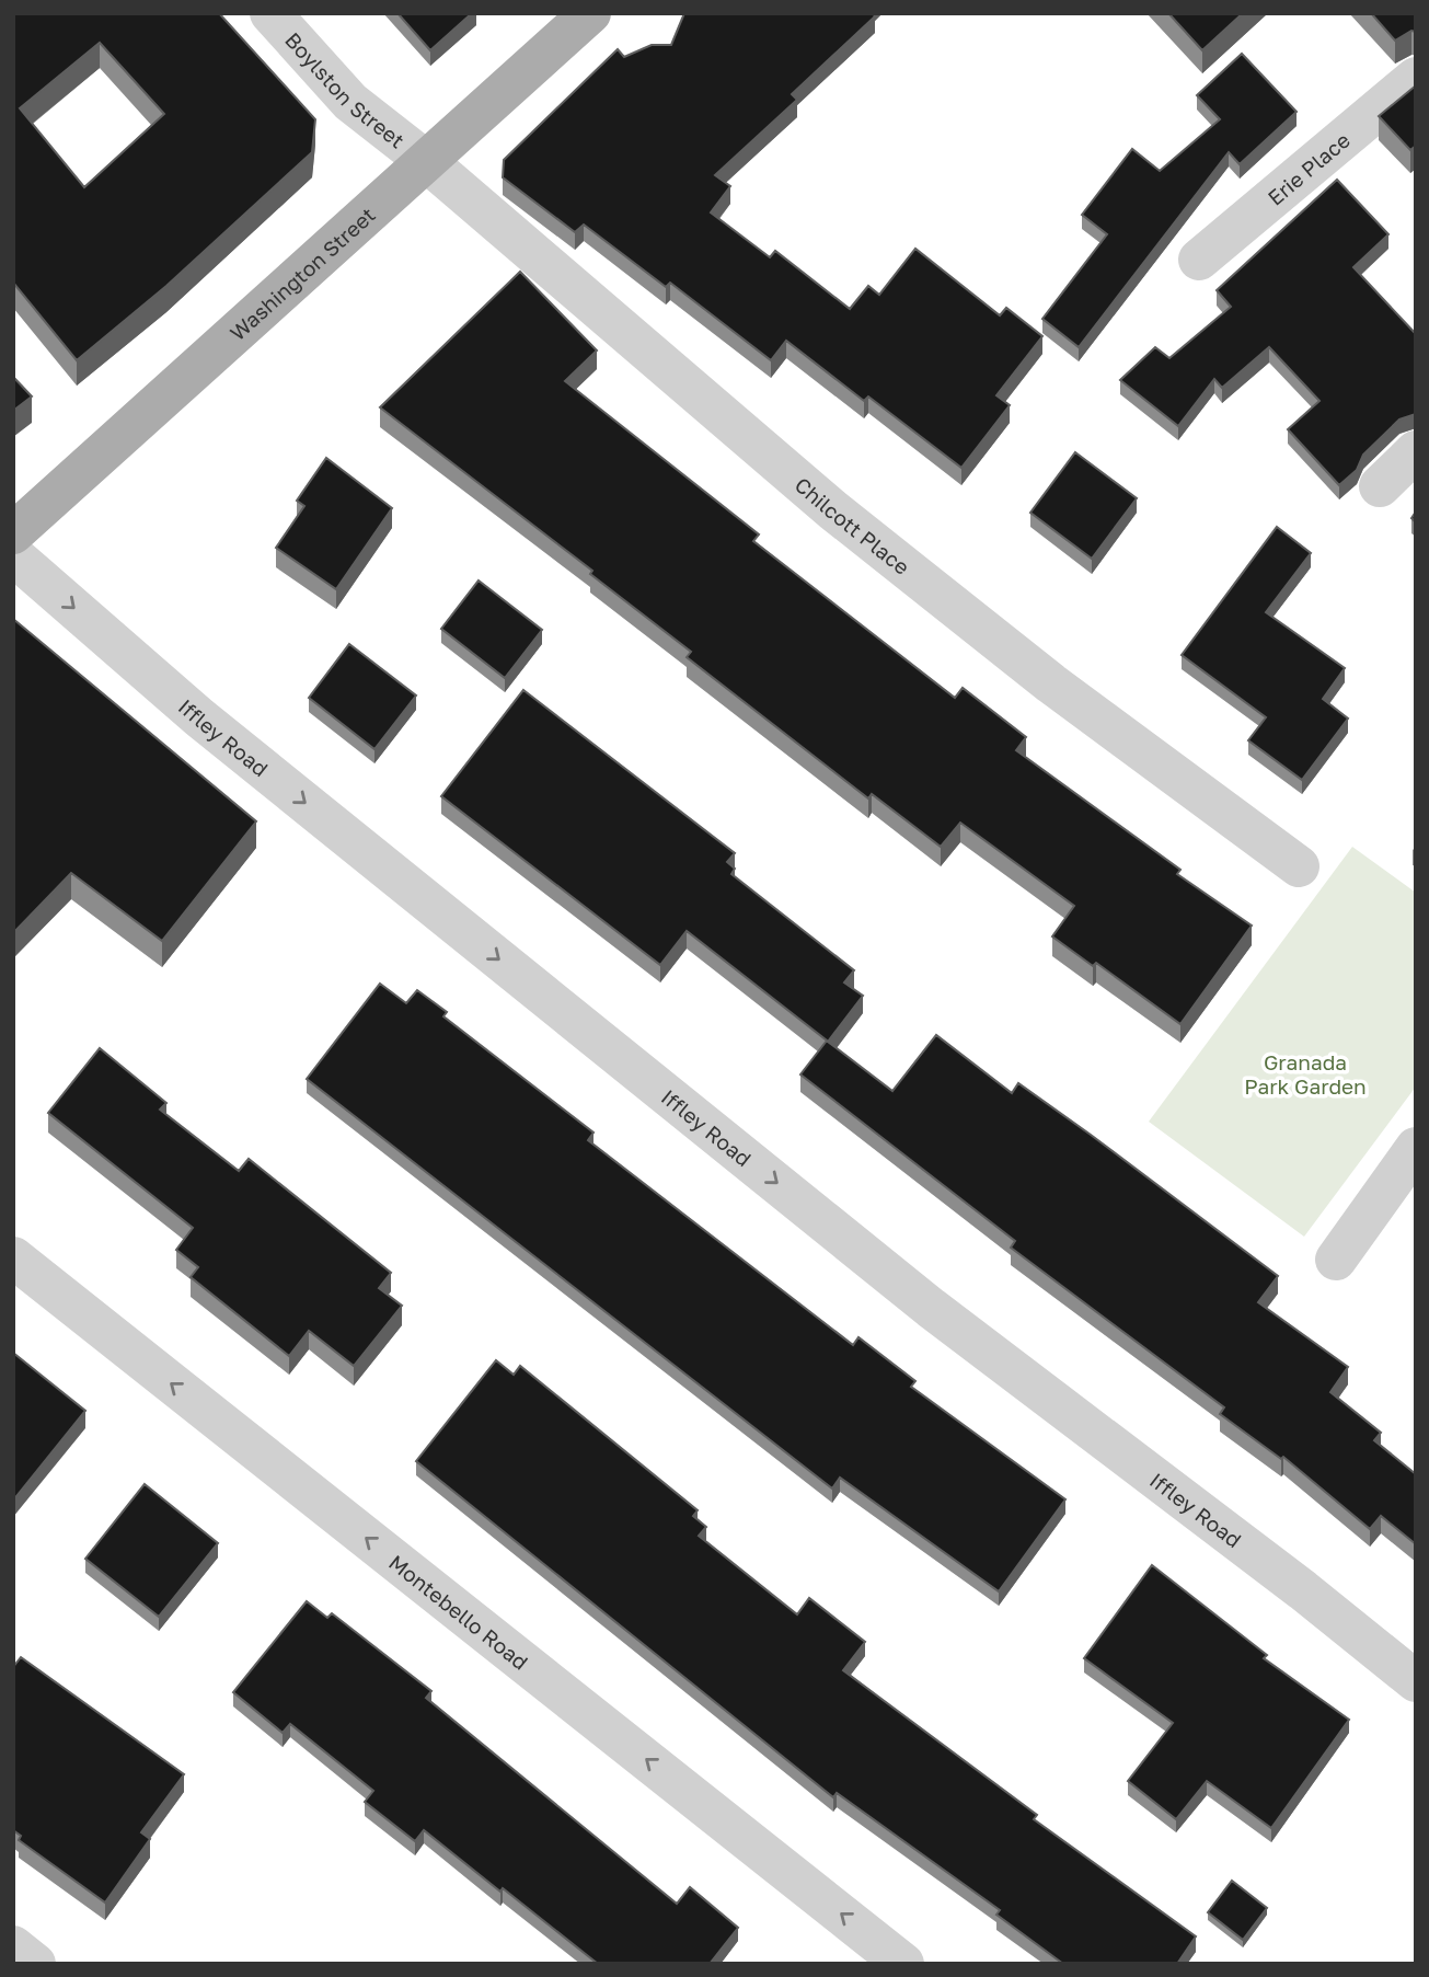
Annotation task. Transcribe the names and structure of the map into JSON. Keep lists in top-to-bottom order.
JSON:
{
  "streets": {
    "main road": ["Washington Street"],
    "street": [
      "Boylston Street",
      "Erie Place",
      "Chilcott Place",
      "Iffley Road",
      "Montebello Road"
    ]
  },
  "crossings": [
    ["Boylston Street", "Washington Street"],
    ["Boylston Street", "Chilcott Place"],
    ["Washington Street", "Chilcott Place"]
  ],
  "one_way": ["Iffley Road", "Montebello Road"],
  "parks": ["Granada Park Garden"]
}
